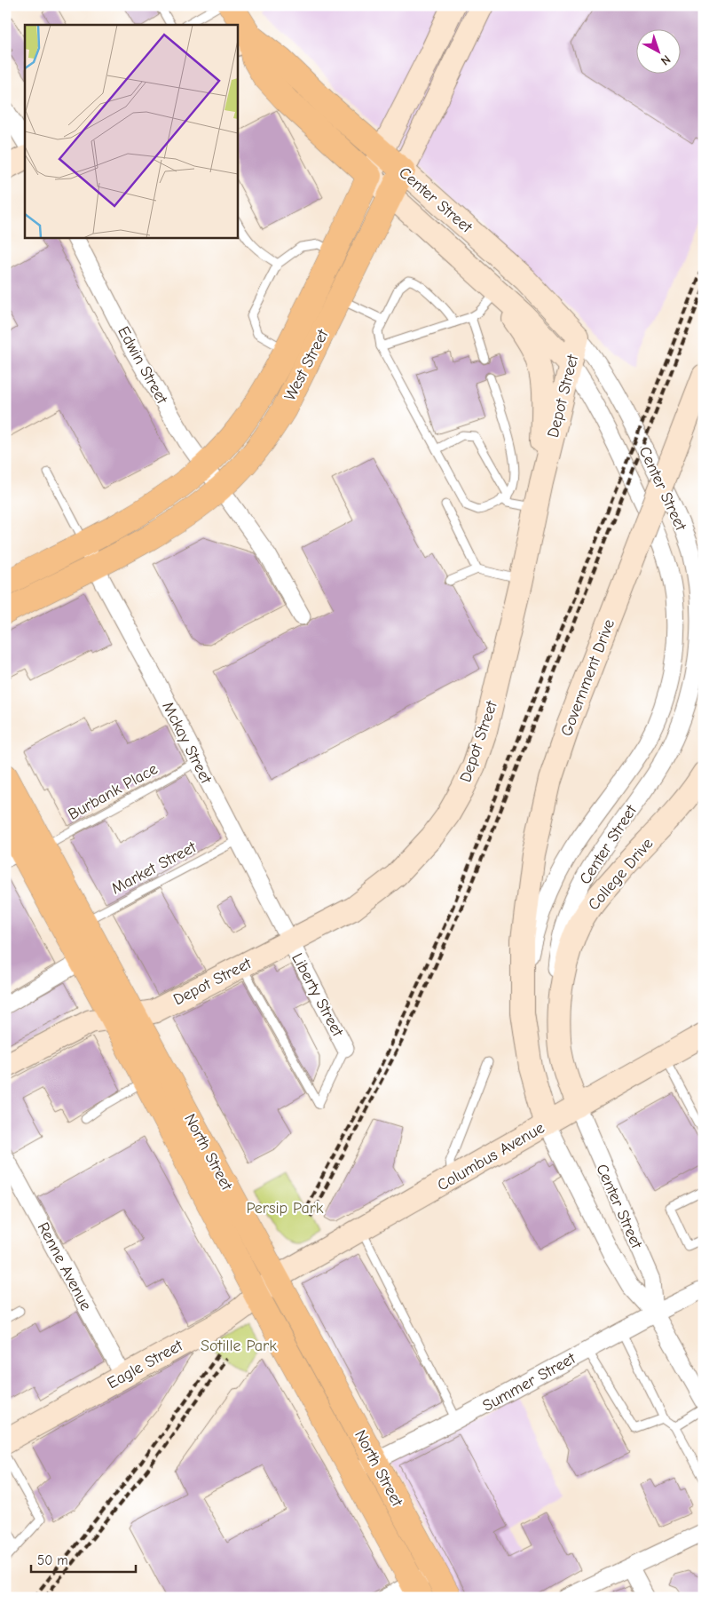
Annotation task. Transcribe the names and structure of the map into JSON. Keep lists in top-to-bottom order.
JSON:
{
  "streets": {
    "main road": ["Center Street", "West Street", "North Street"],
    "street": [
      "Edwin Street",
      "Depot Street",
      "Government Drive",
      "Mckay Street",
      "College Drive",
      "Liberty Street",
      "Columbus Avenue",
      "Renne Avenue",
      "Eagle Street",
      "Summer Street"
    ],
    "lane": ["Burbank Place", "Market Street"]
  },
  "crossings": [
    ["Center Street", "West Street"],
    ["Center Street", "Depot Street"],
    ["Center Street", "Government Drive"],
    ["Center Street", "College Drive"],
    ["Center Street", "Columbus Avenue"],
    ["Center Street", "Summer Street"],
    ["Edwin Street", "West Street"],
    ["West Street", "Mckay Street"],
    ["Depot Street", "Mckay Street"],
    ["Depot Street", "Liberty Street"],
    ["Depot Street", "North Street"],
    ["Mckay Street", "Burbank Place"],
    ["Mckay Street", "Market Street"],
    ["Mckay Street", "Liberty Street"],
    ["Burbank Place", "North Street"],
    ["Market Street", "North Street"],
    ["North Street", "Columbus Avenue"],
    ["North Street", "Eagle Street"],
    ["North Street", "Summer Street"],
    ["Columbus Avenue", "Eagle Street"],
    ["Renne Avenue", "Eagle Street"]
  ],
  "parks": ["Persip Park", "Sotille Park"],
  "scale_bar": "50 m",
  "north": "bottom right"
}
